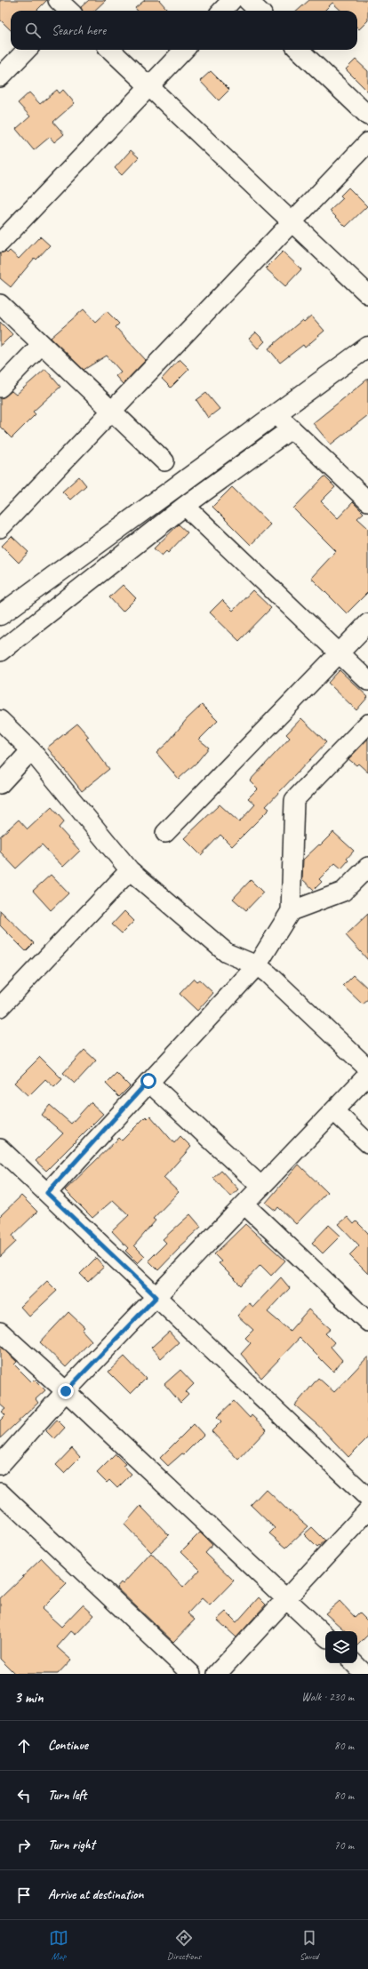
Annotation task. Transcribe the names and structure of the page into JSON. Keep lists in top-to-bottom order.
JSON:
{
  "page": {
    "search": "Search here",
    "heading": ["3 min", "Walk · 230 m"],
    "list": [
      ["Continue", "80 m"],
      ["Turn left", "80 m"],
      ["Turn right", "70 m"],
      "Arrive at destination"
    ],
    "nav": ["Map", "Directions", "Saved"]
  }
}
